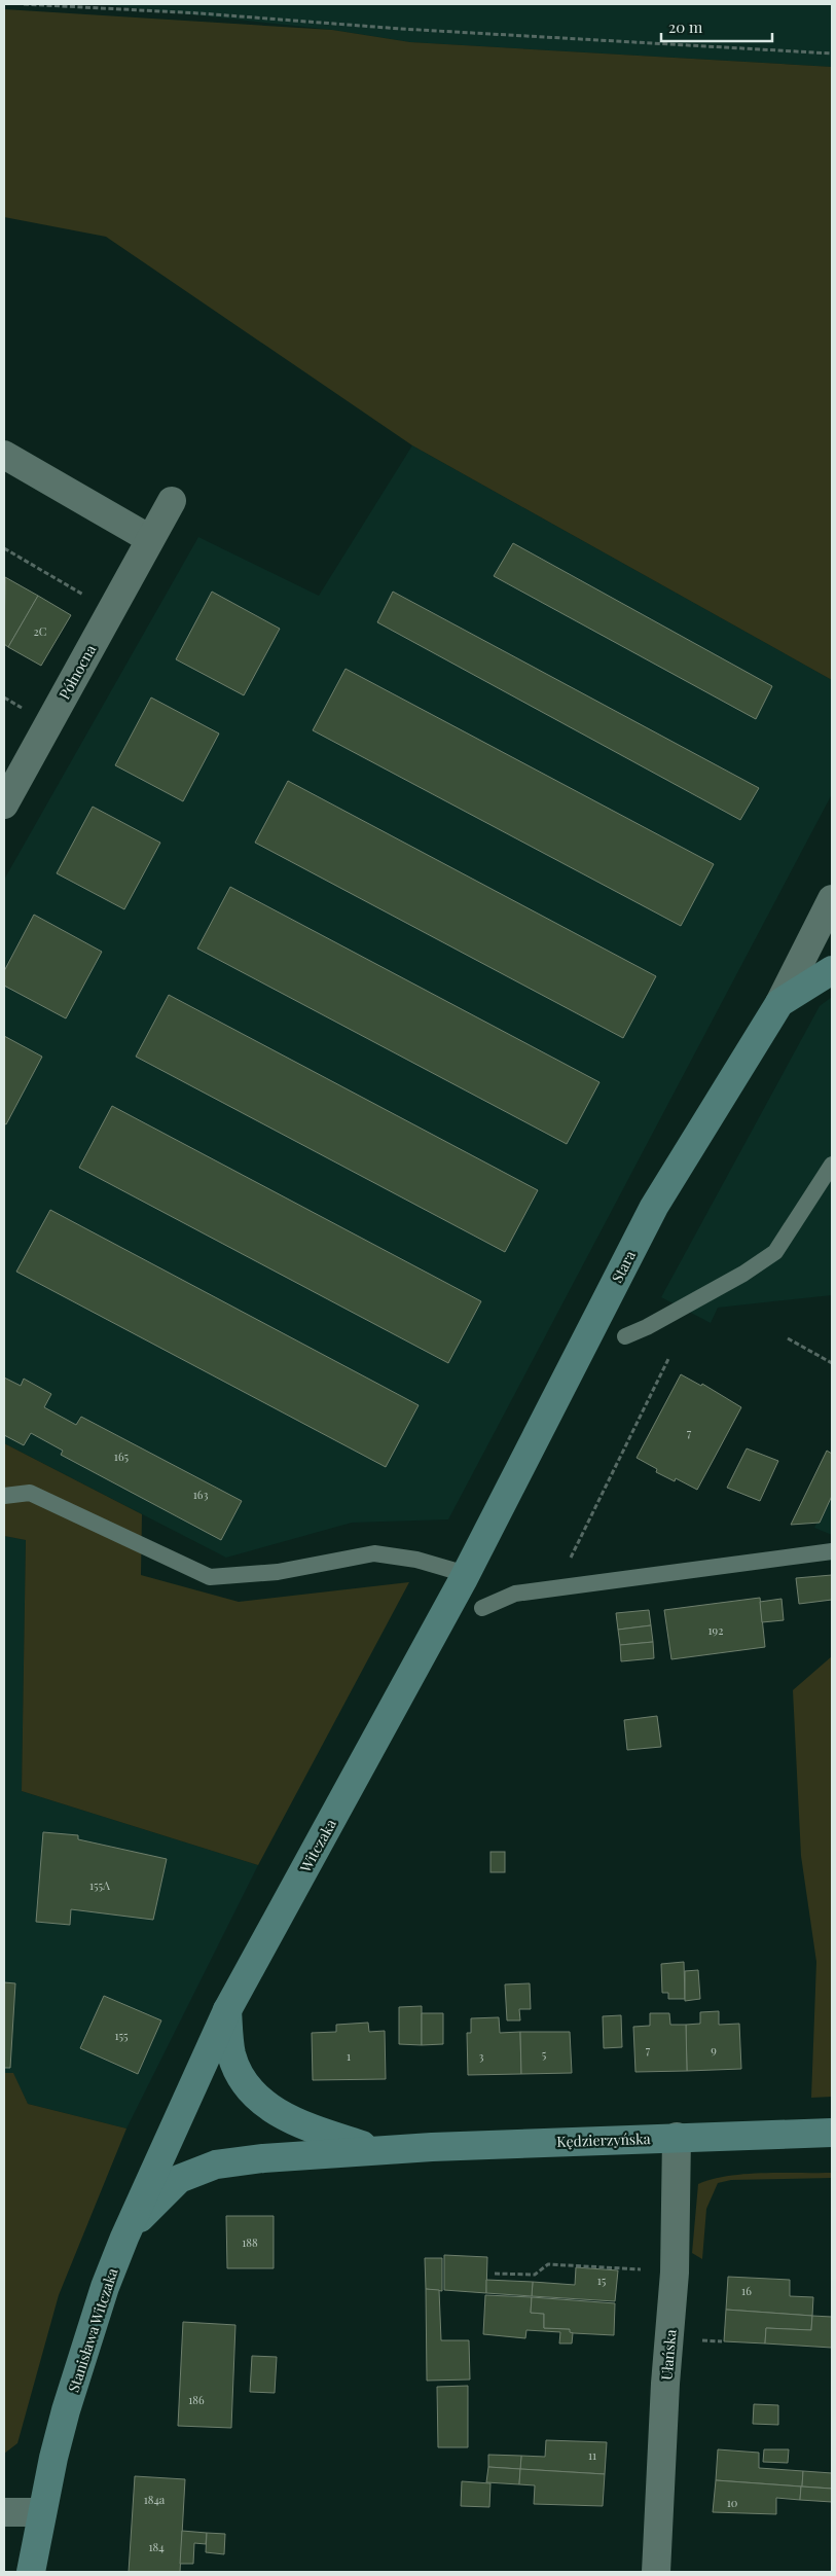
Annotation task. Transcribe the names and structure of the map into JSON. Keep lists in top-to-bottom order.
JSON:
{
  "streets": {
    "street": [
      "Północna",
      "Stara",
      "Witczaka",
      "Kędzierzyńska",
      "Stanisława Witczaka",
      "Ułańska"
    ]
  },
  "crossings": [
    ["Stara", "Witczaka"],
    ["Witczaka", "Kędzierzyńska"],
    ["Witczaka", "Stanisława Witczaka"],
    ["Kędzierzyńska", "Stanisława Witczaka"],
    ["Kędzierzyńska", "Ułańska"]
  ],
  "house_numbers": [
    "2C",
    "7",
    "165",
    "163",
    "192",
    "155A",
    "155",
    "7",
    "9",
    "5",
    "1",
    "3",
    "188",
    "15",
    "16",
    "186",
    "11",
    "184a",
    "10",
    "184"
  ],
  "scale_bar": "20 m"
}
